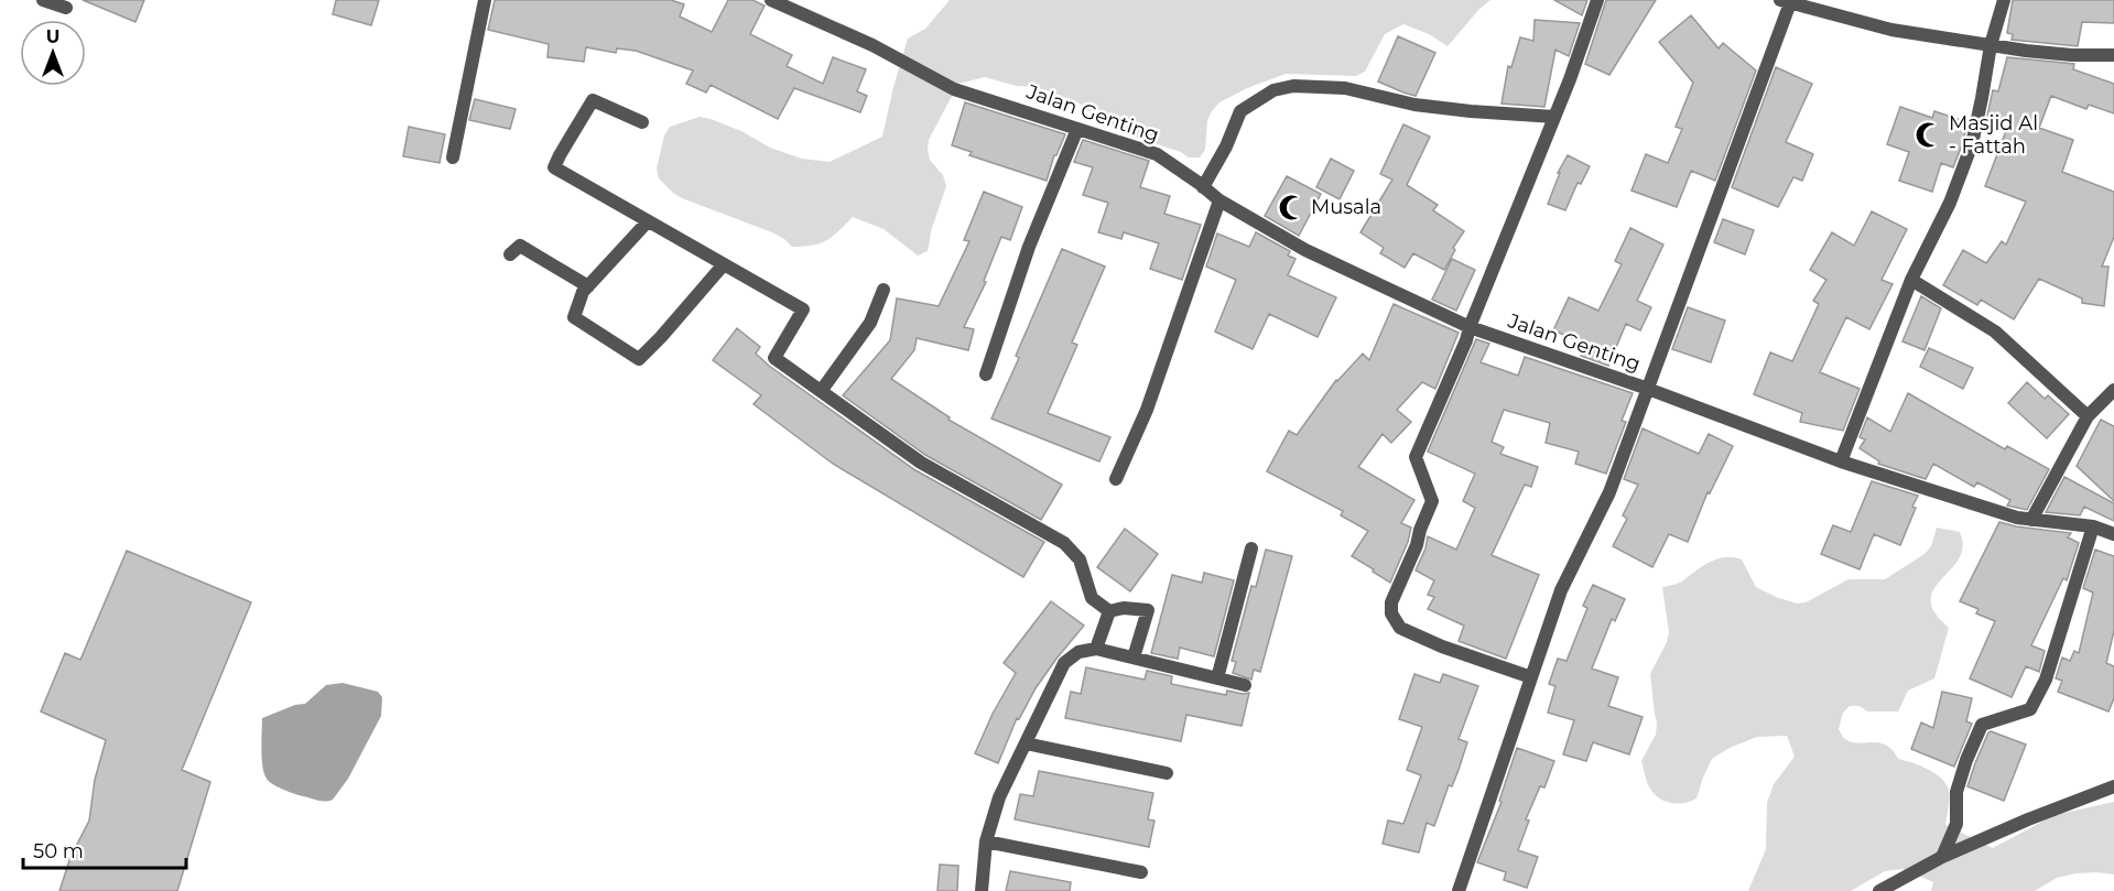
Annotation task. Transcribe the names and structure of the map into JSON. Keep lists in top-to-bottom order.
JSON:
{
  "streets": {
    "street": ["Jalan Genting"]
  },
  "places": {
    "mosque": ["Masjid Al - Fattah", "Musala"]
  },
  "scale_bar": "50 m",
  "north": "top"
}
